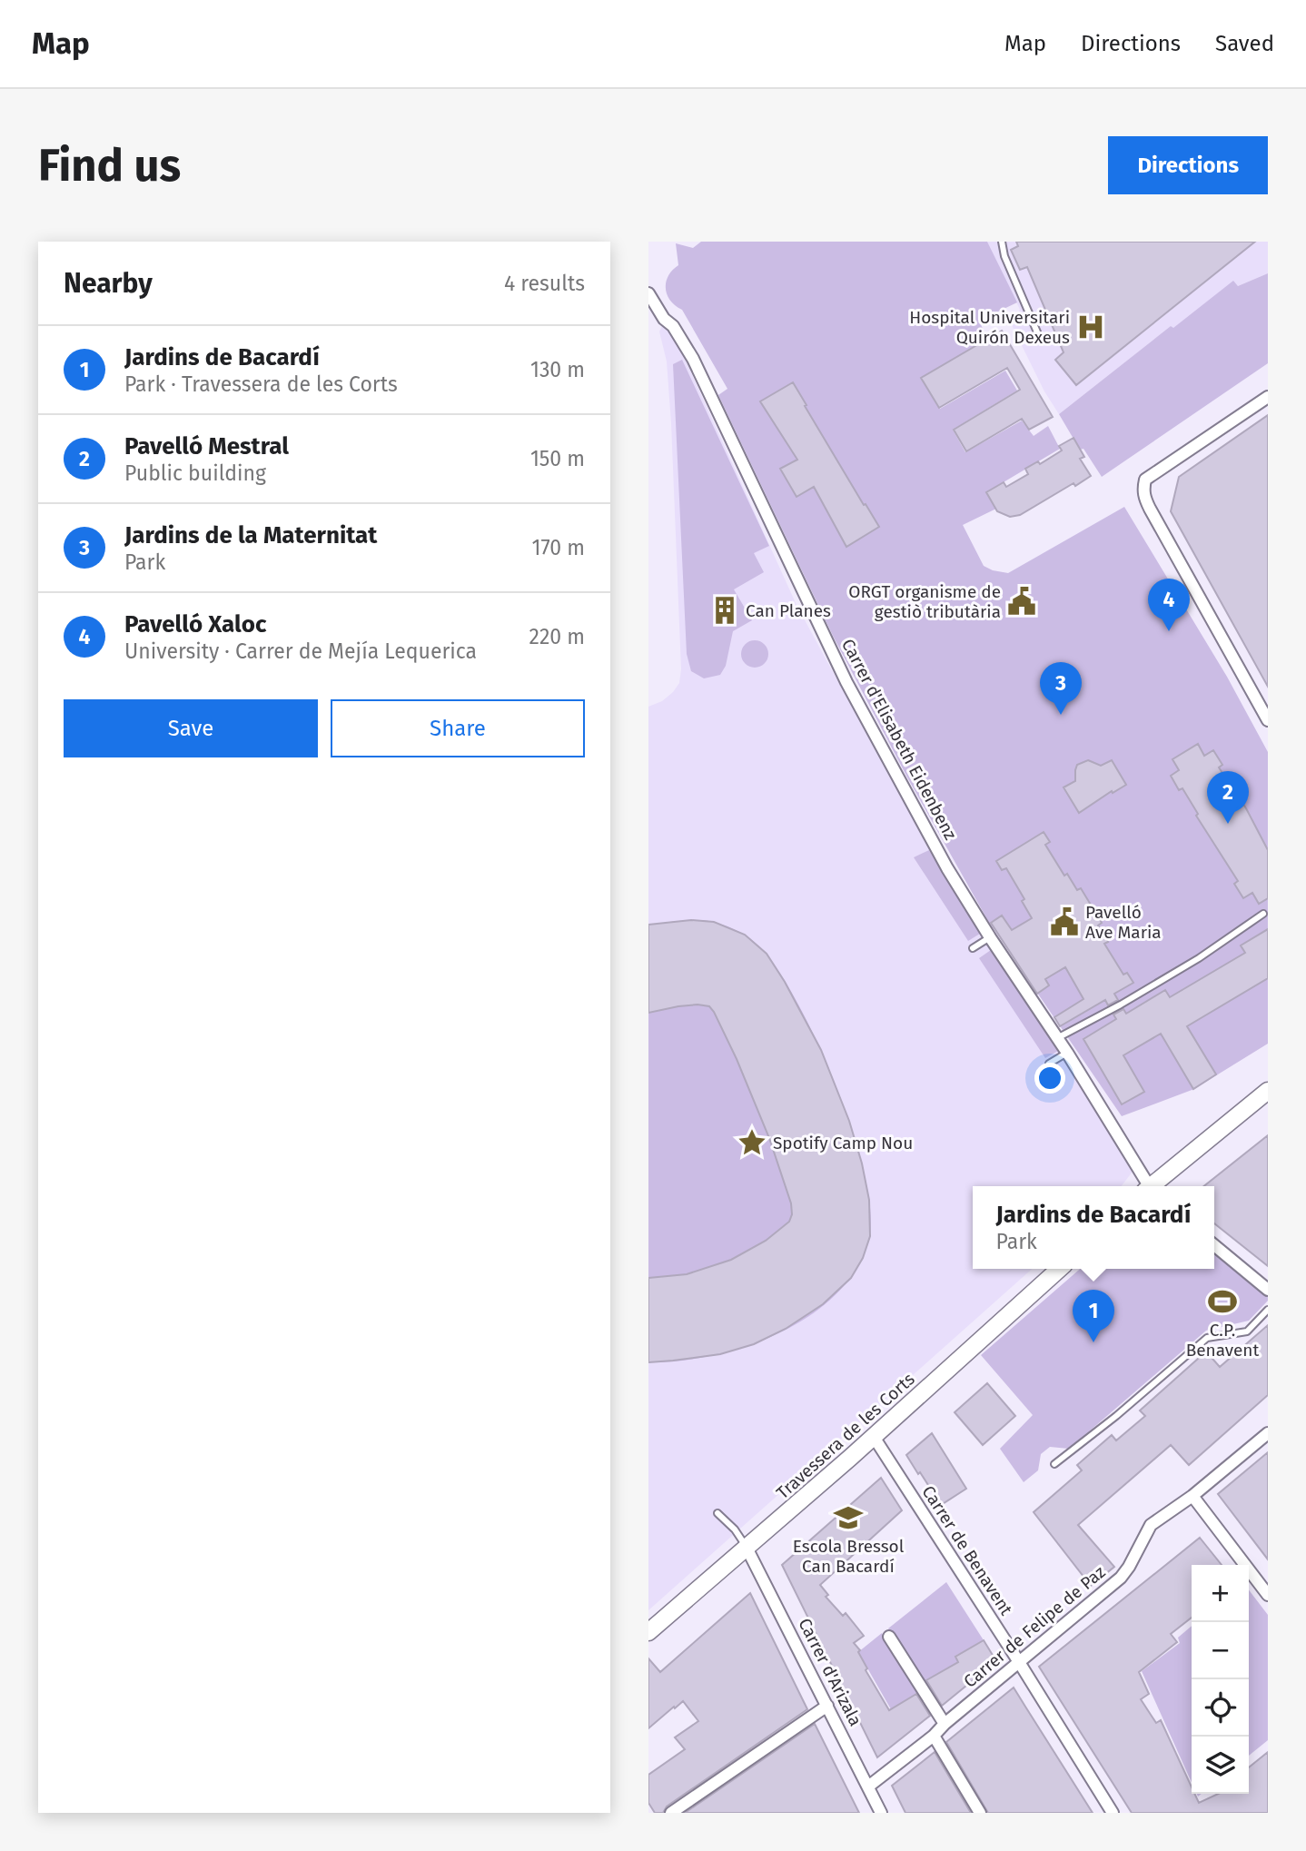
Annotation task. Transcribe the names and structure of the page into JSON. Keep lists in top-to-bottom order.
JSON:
{
  "streets": {
    "main road": ["Travessera de les Corts"],
    "street": [
      "Carrer d'Elisabeth Eidenbenz",
      "Carrer de Benavent",
      "Carrer de Felipe de Paz",
      "Carrer d'Arizala"
    ]
  },
  "crossings": [
    ["Travessera de les Corts", "Carrer de Benavent"],
    ["Travessera de les Corts", "Carrer d'Arizala"],
    ["Carrer de Benavent", "Carrer de Felipe de Paz"],
    ["Carrer de Felipe de Paz", "Carrer d'Arizala"]
  ],
  "places": {
    "hospital": ["Hospital Universitari Quirón Dexeus"],
    "public building": ["ORGT organisme de gestiò tributària", "Pavelló Ave Maria"],
    "building": ["Can Planes"],
    "place": ["Spotify Camp Nou"],
    "sports": ["C.P. Benavent"],
    "school or university": ["Escola Bressol Can Bacardí"]
  },
  "page": {
    "header": "Map",
    "nav": ["Map", "Directions", "Saved"],
    "buttons": [
      "Directions",
      ["Save", "Share"]
    ],
    "title": "Find us",
    "heading": ["Nearby", "4 results"],
    "list": [
      {
        "mark": "1",
        "name": "Jardins de Bacardí",
        "note": "Park · Travessera de les Corts",
        "value": "130 m"
      },
      {
        "mark": "2",
        "name": "Pavelló Mestral",
        "note": "Public building",
        "value": "150 m"
      },
      {
        "mark": "3",
        "name": "Jardins de la Maternitat",
        "note": "Park",
        "value": "170 m"
      },
      {
        "mark": "4",
        "name": "Pavelló Xaloc",
        "note": "University · Carrer de Mejía Lequerica",
        "value": "220 m"
      }
    ],
    "pins": [
      "4",
      "3",
      "2",
      "1"
    ],
    "popup": ["Jardins de Bacardí", "Park"],
    "map_buttons": ["+", "−"]
  }
}
